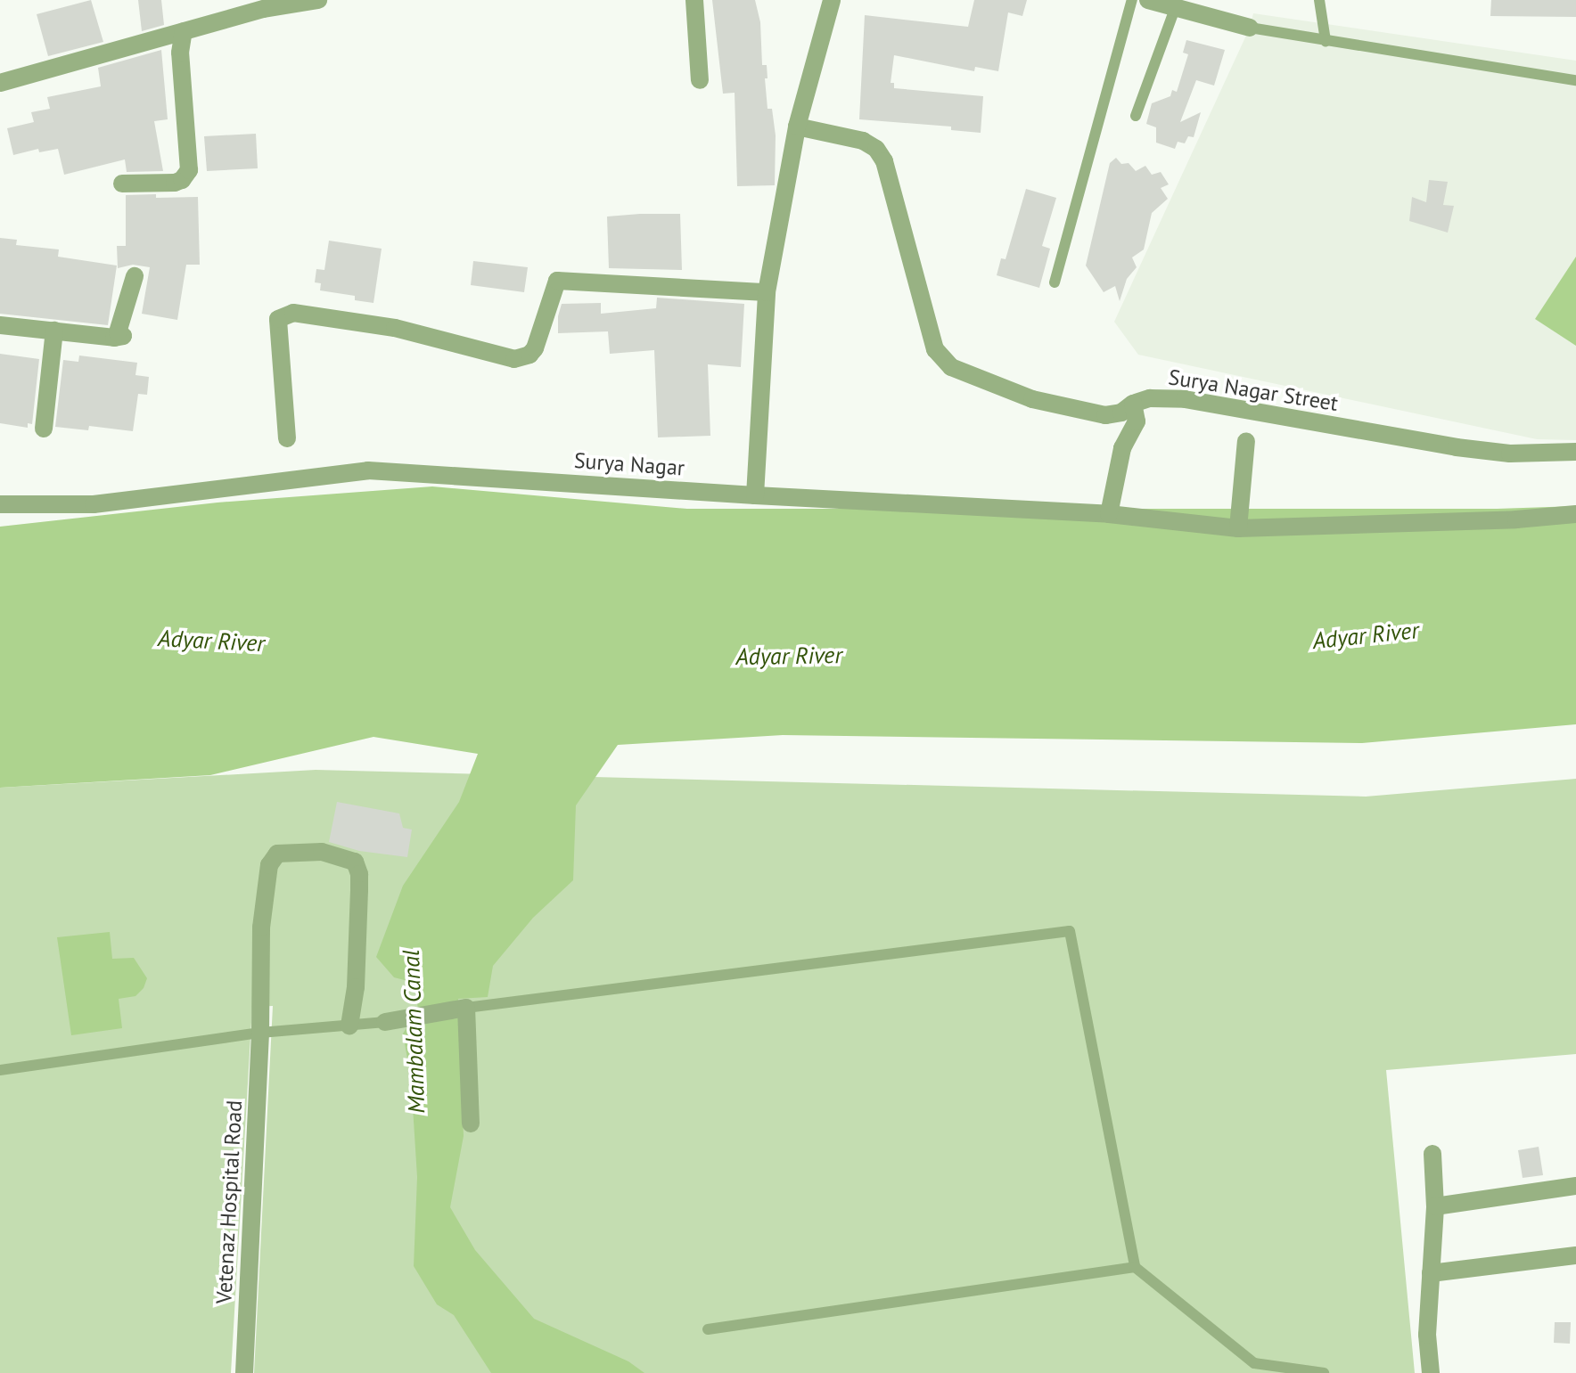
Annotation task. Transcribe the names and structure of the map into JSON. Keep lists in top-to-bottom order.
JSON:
{
  "streets": {
    "street": ["Surya Nagar Street", "Surya Nagar", "Vetenaz Hospital Road"]
  },
  "water": ["Adyar River", "Mambalam Canal"]
}
